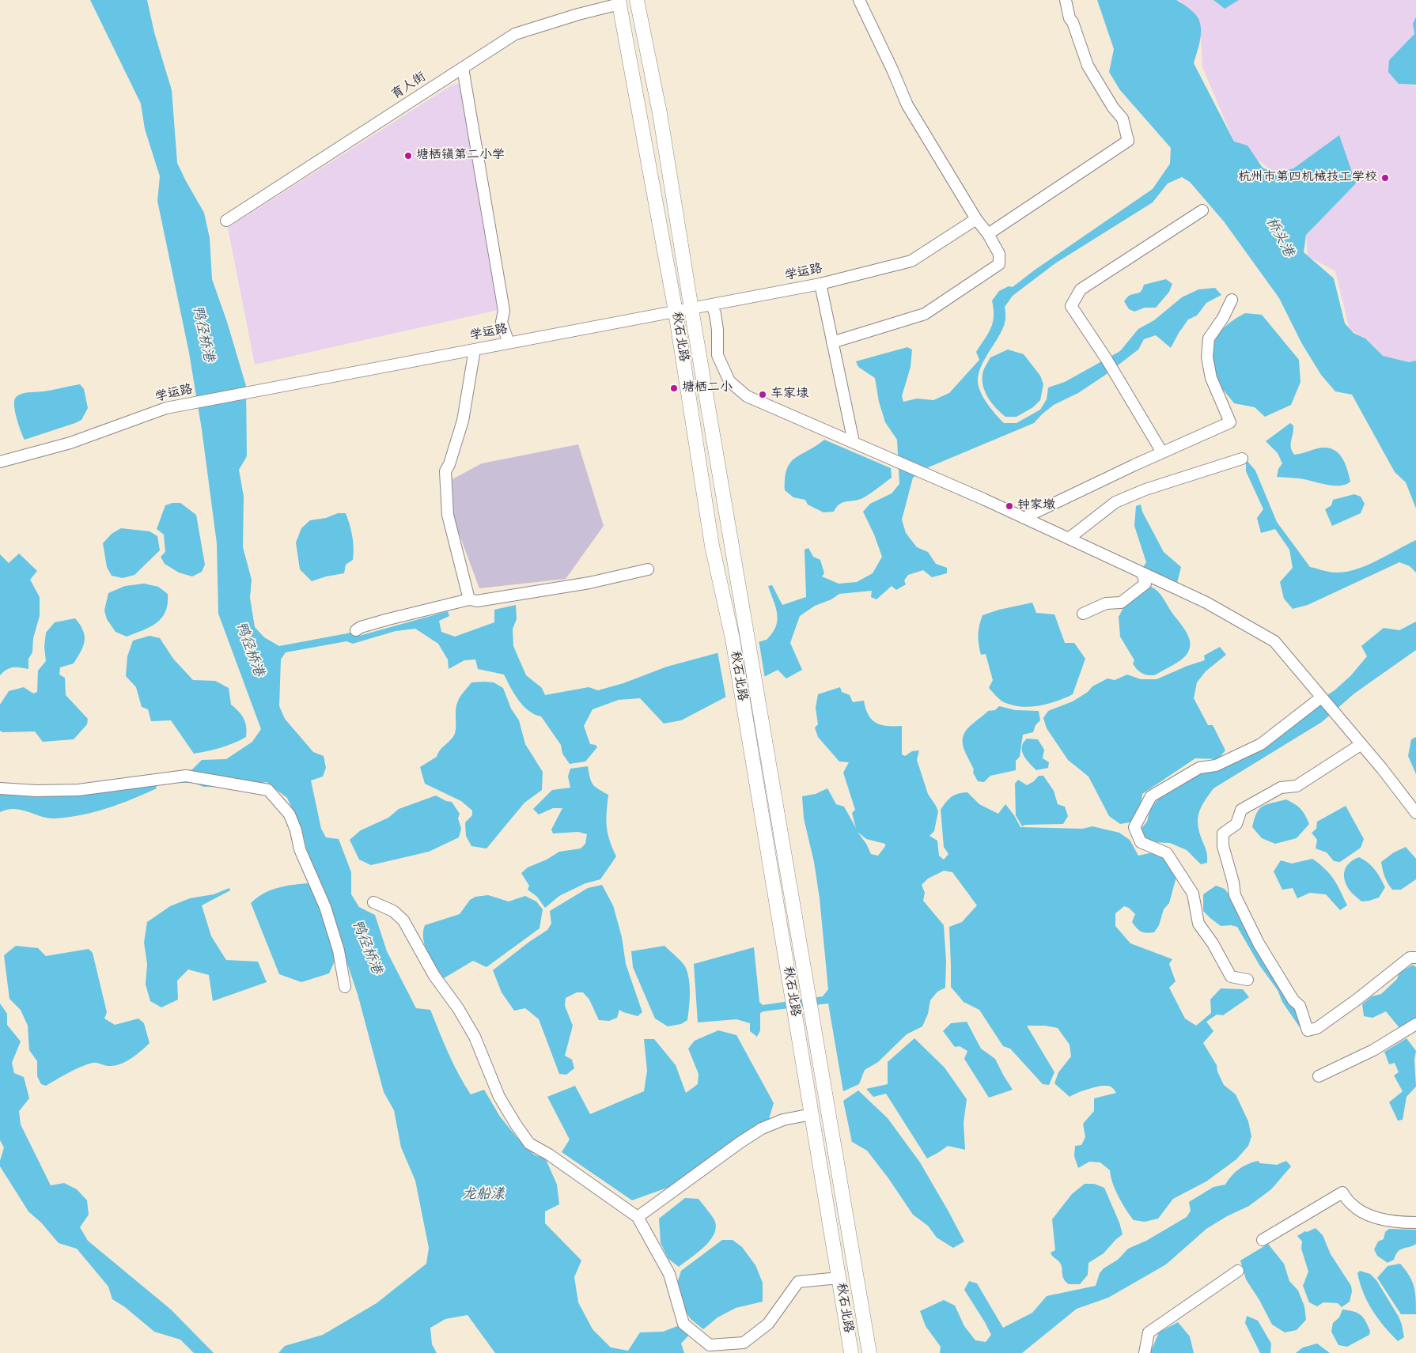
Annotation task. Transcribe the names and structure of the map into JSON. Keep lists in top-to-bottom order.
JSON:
{
  "streets": {
    "main road": ["秋石北路"],
    "street": ["育人街", "学运路"]
  },
  "crossings": [
    ["育人街", "秋石北路"],
    ["学运路", "秋石北路"]
  ],
  "water": ["桥头港", "鸭径桥港", "龙船漾"],
  "places": [
    "塘栖镇第二小学",
    "杭州市第四机械技工学校",
    "塘栖二小",
    "车家埭",
    "钟家墩"
  ]
}
